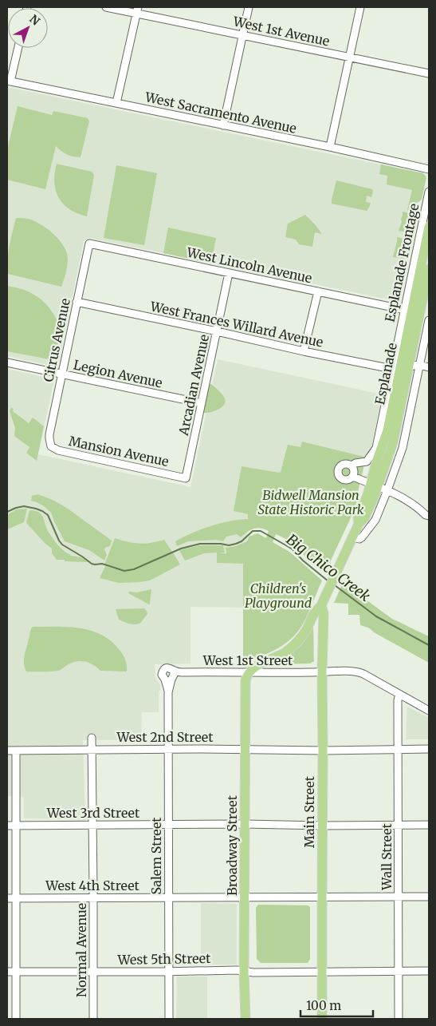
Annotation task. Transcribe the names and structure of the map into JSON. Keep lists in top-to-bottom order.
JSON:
{
  "streets": {
    "main road": ["Esplanade", "Main Street", "Broadway Street"],
    "street": [
      "West 1st Avenue",
      "West Sacramento Avenue",
      "Esplanade Frontage",
      "West Lincoln Avenue",
      "West Frances Willard Avenue",
      "Citrus Avenue",
      "Legion Avenue",
      "Arcadian Avenue",
      "Mansion Avenue",
      "West 1st Street",
      "West 2nd Street",
      "West 3rd Street",
      "Salem Street",
      "Wall Street",
      "West 4th Street",
      "Normal Avenue",
      "West 5th Street"
    ]
  },
  "crossings": [
    ["Esplanade Frontage", "West Lincoln Avenue"],
    ["Esplanade Frontage", "Esplanade"],
    ["West Lincoln Avenue", "Citrus Avenue"],
    ["West Lincoln Avenue", "Esplanade"],
    ["West Lincoln Avenue", "Arcadian Avenue"],
    ["West Frances Willard Avenue", "Citrus Avenue"],
    ["West Frances Willard Avenue", "Esplanade"],
    ["West Frances Willard Avenue", "Arcadian Avenue"],
    ["Citrus Avenue", "Legion Avenue"],
    ["Citrus Avenue", "Mansion Avenue"],
    ["Legion Avenue", "Arcadian Avenue"],
    ["Esplanade", "West 1st Street"],
    ["Esplanade", "Main Street"],
    ["Esplanade", "Broadway Street"],
    ["Arcadian Avenue", "Mansion Avenue"],
    ["West 1st Street", "Main Street"],
    ["West 1st Street", "Broadway Street"],
    ["West 1st Street", "Salem Street"],
    ["West 1st Street", "Wall Street"],
    ["West 2nd Street", "Main Street"],
    ["West 2nd Street", "Broadway Street"],
    ["West 2nd Street", "Salem Street"],
    ["West 2nd Street", "Wall Street"],
    ["West 2nd Street", "Normal Avenue"],
    ["Main Street", "West 3rd Street"],
    ["Main Street", "West 4th Street"],
    ["Main Street", "West 5th Street"],
    ["West 3rd Street", "Broadway Street"],
    ["West 3rd Street", "Salem Street"],
    ["West 3rd Street", "Wall Street"],
    ["West 3rd Street", "Normal Avenue"],
    ["Broadway Street", "West 4th Street"],
    ["Broadway Street", "West 5th Street"],
    ["Salem Street", "West 4th Street"],
    ["Salem Street", "West 5th Street"],
    ["Wall Street", "West 4th Street"],
    ["Wall Street", "West 5th Street"],
    ["West 4th Street", "Normal Avenue"],
    ["Normal Avenue", "West 5th Street"]
  ],
  "water": ["Big Chico Creek"],
  "parks": ["Bidwell Mansion State Historic Park", "Children's Playground"],
  "scale_bar": "100 m",
  "north": "top right"
}
